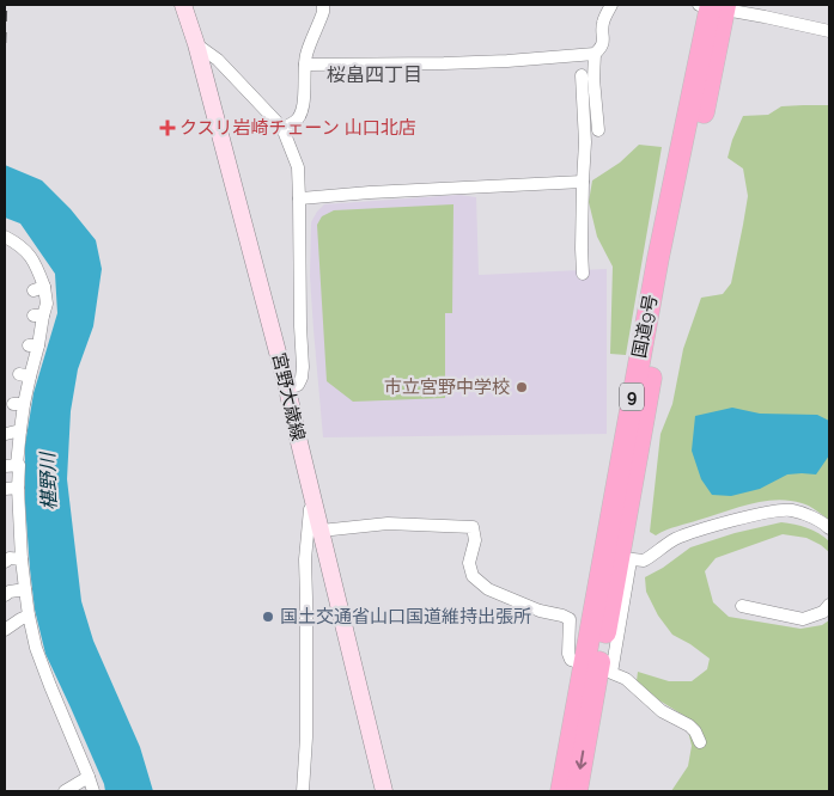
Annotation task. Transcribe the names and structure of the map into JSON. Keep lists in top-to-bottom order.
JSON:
{
  "streets": {
    "highway": ["国道9号", "9"],
    "main road": ["宮野大歳線"]
  },
  "districts": ["桜畠四丁目"],
  "water": ["椹野川"],
  "places": {
    "health": ["クスリ岩崎チェーン 山口北店"],
    "other": ["市立宮野中学校", "国土交通省山口国道維持出張所"]
  }
}
